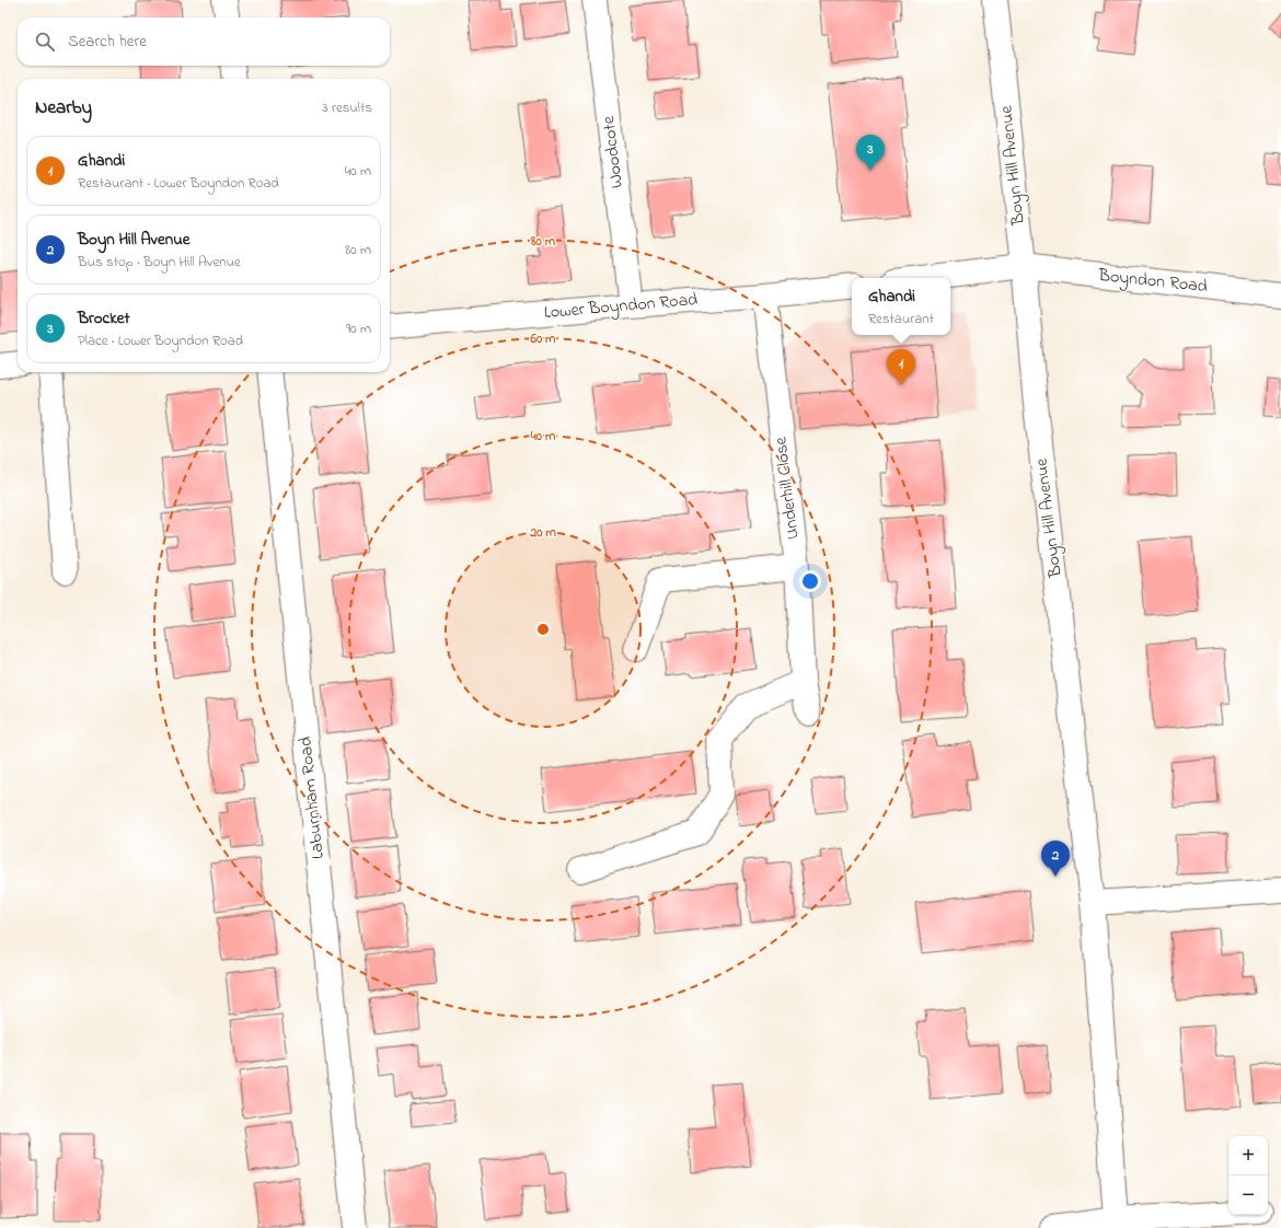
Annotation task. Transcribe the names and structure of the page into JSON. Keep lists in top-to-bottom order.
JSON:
{
  "streets": {
    "street": [
      "Woodcote",
      "Boyn Hill Avenue",
      "Boyndon Road",
      "Lower Boyndon Road",
      "Underhill Close",
      "Laburnham Road"
    ]
  },
  "crossings": [
    ["Woodcote", "Lower Boyndon Road"],
    ["Boyn Hill Avenue", "Boyndon Road"],
    ["Lower Boyndon Road", "Underhill Close"]
  ],
  "page": {
    "search": "Search here",
    "heading": ["Nearby", "3 results"],
    "pins": ["3", "1", "2"],
    "list": [
      {
        "mark": "1",
        "name": "Ghandi",
        "note": "Restaurant · Lower Boyndon Road",
        "value": "40 m"
      },
      {
        "mark": "2",
        "name": "Boyn Hill Avenue",
        "note": "Bus stop · Boyn Hill Avenue",
        "value": "80 m"
      },
      {
        "mark": "3",
        "name": "Brocket",
        "note": "Place · Lower Boyndon Road",
        "value": "90 m"
      }
    ],
    "popup": ["Ghandi", "Restaurant"],
    "map_buttons": ["+", "−"]
  },
  "rings": [
    "80 m",
    "60 m",
    "40 m",
    "20 m"
  ]
}
